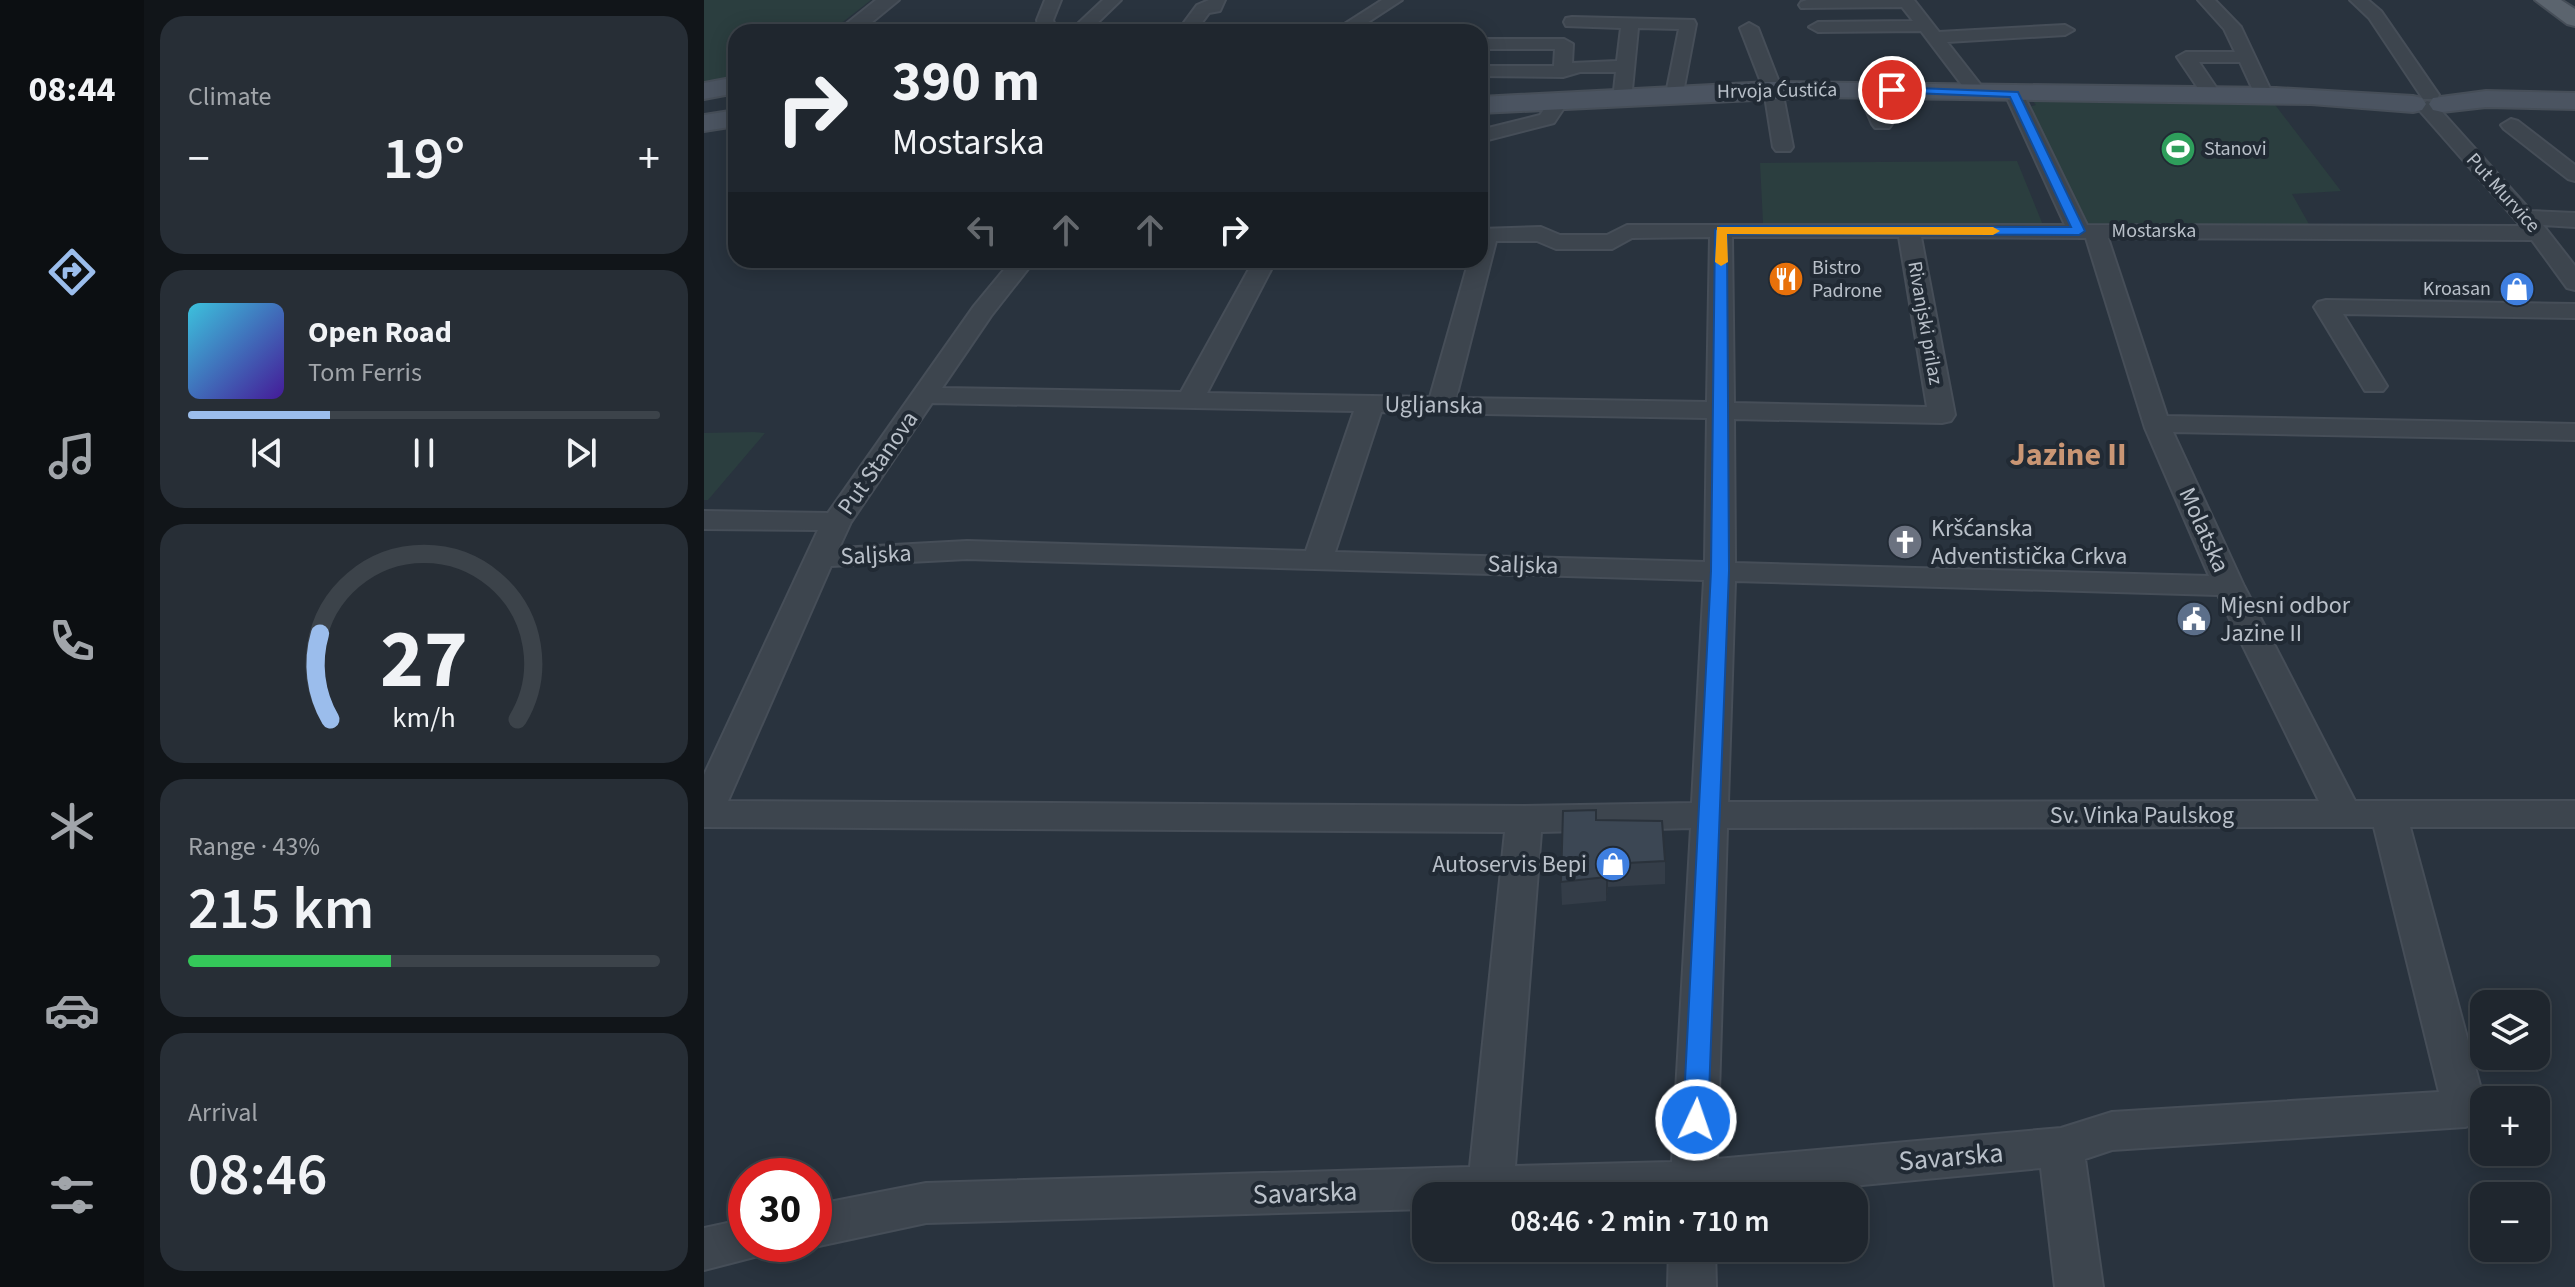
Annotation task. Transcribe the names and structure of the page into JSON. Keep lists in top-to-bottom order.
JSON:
{
  "streets": {
    "main road": ["Hrvoja Ćustića"],
    "street": [
      "Put Murvice",
      "Mostarska",
      "Rivanjski prilaz",
      "Ugljanska",
      "Put Stanova",
      "Molatska",
      "Saljska",
      "Sv. Vinka Paulskog",
      "Savarska"
    ]
  },
  "crossings": [
    ["Hrvoja Ćustića", "Put Murvice"],
    ["Hrvoja Ćustića", "Molatska"],
    ["Put Murvice", "Mostarska"],
    ["Mostarska", "Rivanjski prilaz"],
    ["Mostarska", "Molatska"],
    ["Rivanjski prilaz", "Ugljanska"],
    ["Ugljanska", "Put Stanova"],
    ["Put Stanova", "Saljska"],
    ["Put Stanova", "Sv. Vinka Paulskog"],
    ["Molatska", "Saljska"],
    ["Molatska", "Sv. Vinka Paulskog"],
    ["Sv. Vinka Paulskog", "Savarska"]
  ],
  "districts": ["Jazine II"],
  "places": {
    "sports": ["Stanovi"],
    "restaurant": ["Bistro Padrone"],
    "shop": ["Kroasan", "Autoservis Bepi"],
    "church": ["Kršćanska Adventistička Crkva"],
    "public building": ["Mjesni odbor Jazine II"]
  },
  "page": {
    "tabs": "08:44",
    "tile": [
      "Climate",
      ["Range · 43%", "215 km"],
      ["Arrival", "08:46"]
    ],
    "turn": ["390 m", "Mostarska"],
    "heat": ["−", "19°", "+"],
    "song": ["Open Road", "Tom Ferris"],
    "map_buttons": ["+", "−"],
    "limit": "30",
    "trip": "08:46 · 2 min · 710 m",
    "gauge": ["27", "km/h"]
  }
}
